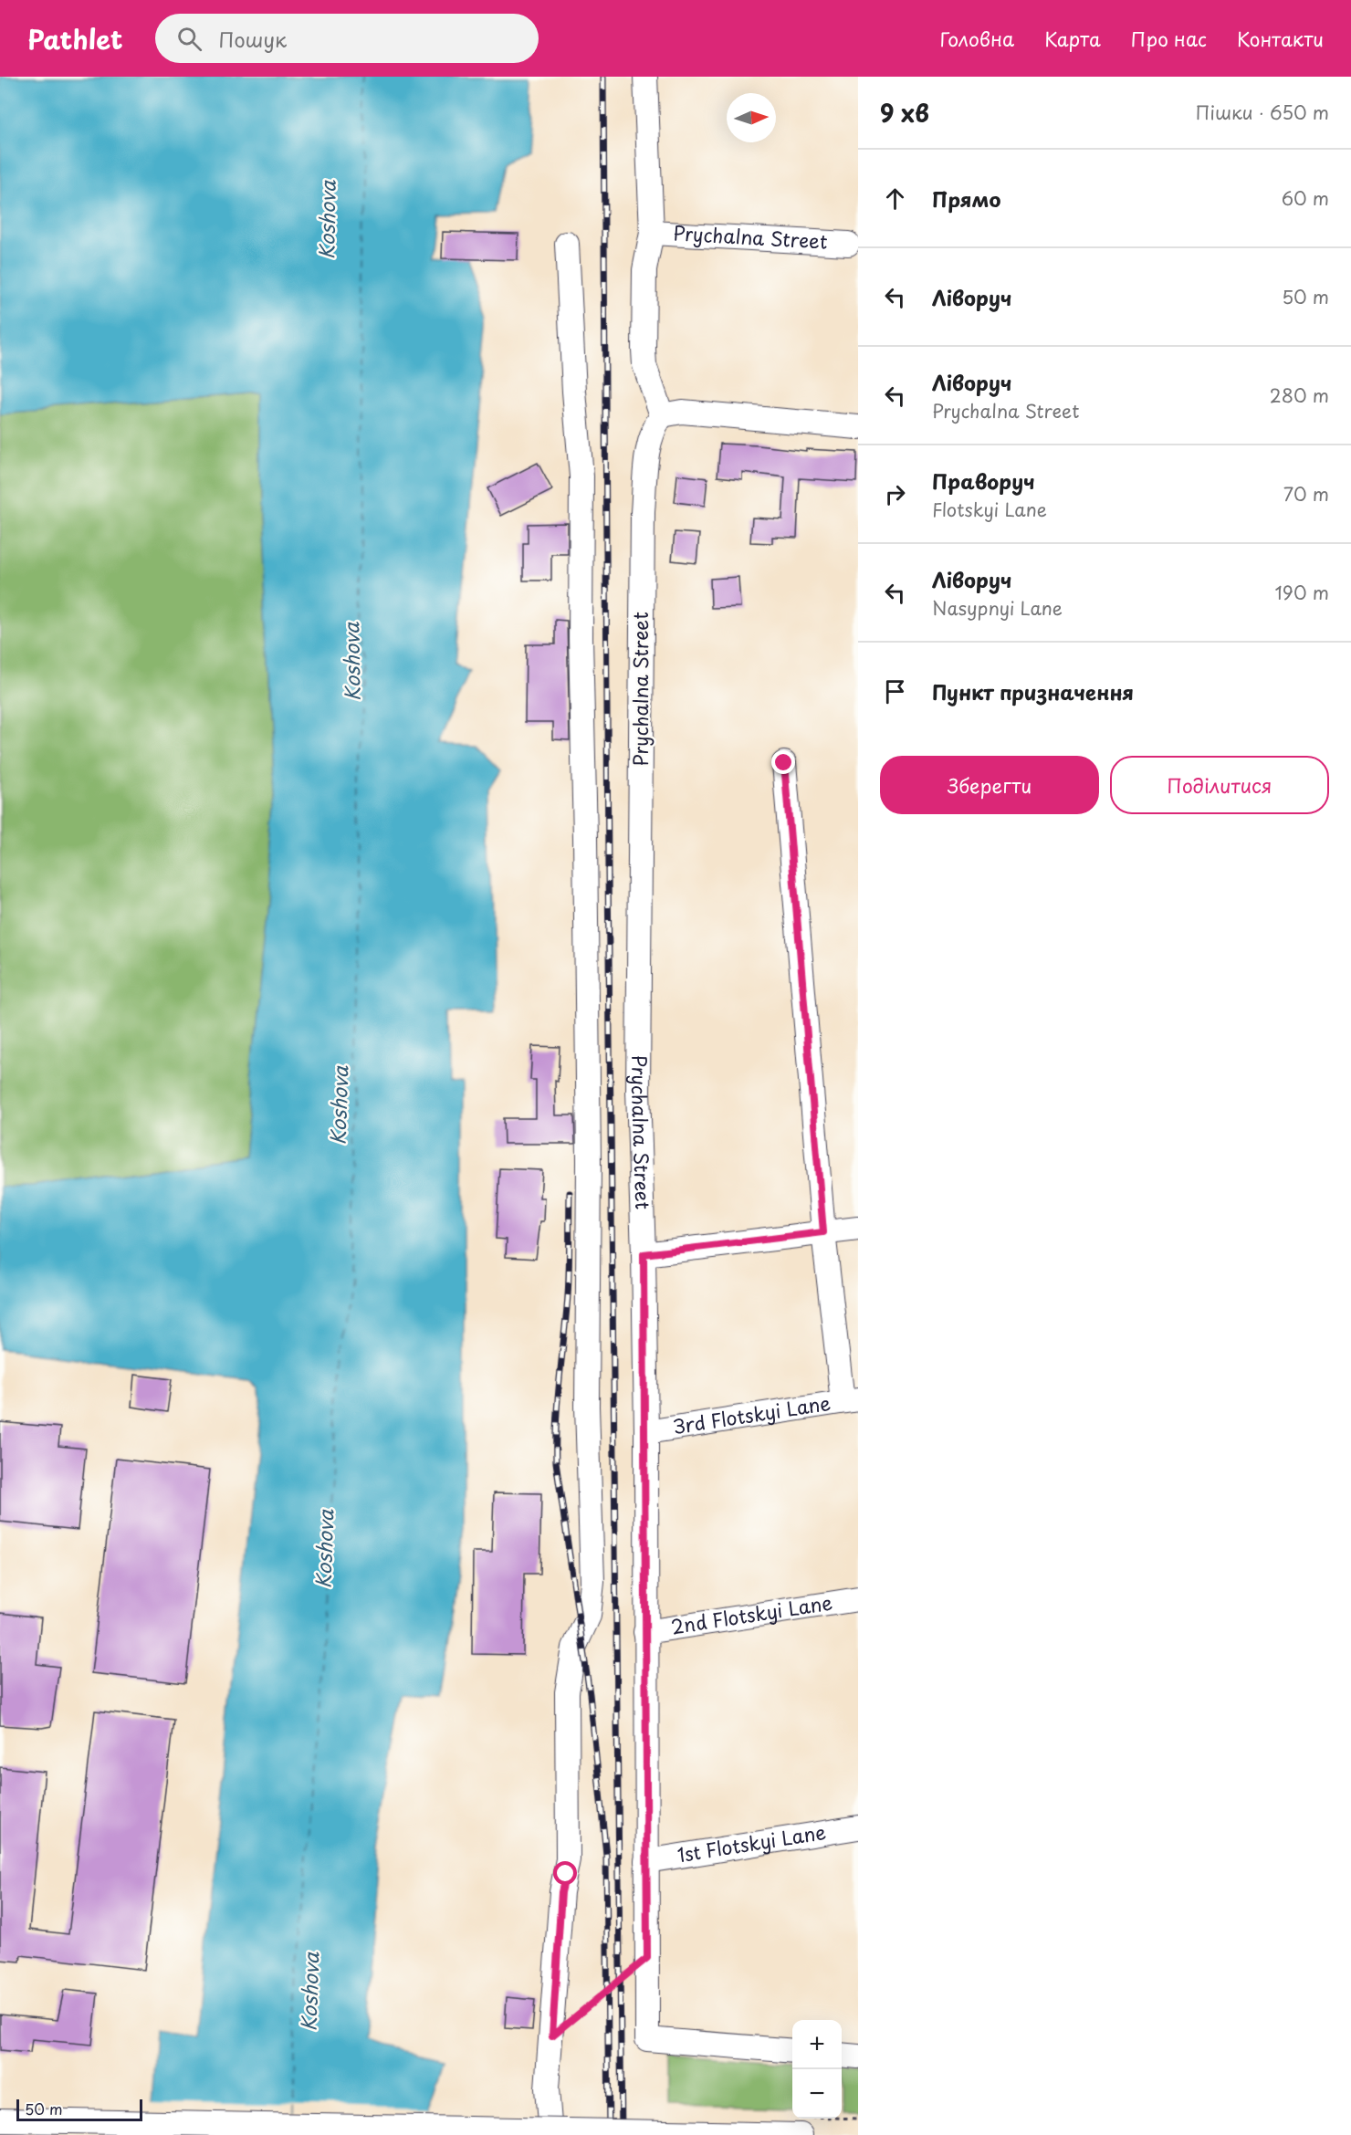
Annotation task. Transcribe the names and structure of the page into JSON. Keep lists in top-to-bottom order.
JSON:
{
  "streets": {
    "street": [
      "Prychalna Street",
      "3rd Flotskyi Lane",
      "2nd Flotskyi Lane",
      "1st Flotskyi Lane"
    ]
  },
  "crossings": [
    ["Prychalna Street", "3rd Flotskyi Lane"],
    ["Prychalna Street", "2nd Flotskyi Lane"],
    ["Prychalna Street", "1st Flotskyi Lane"]
  ],
  "water": ["Koshova"],
  "scale_bar": "50 m",
  "north": "right",
  "page": {
    "header": "Pathlet",
    "search": "Пошук",
    "nav": [
      "Головна",
      "Карта",
      "Про нас",
      "Контакти"
    ],
    "heading": ["9 хв", "Пішки · 650 m"],
    "list": [
      ["Прямо", "60 m"],
      ["Ліворуч", "50 m"],
      ["Ліворуч", "Prychalna Street", "280 m"],
      ["Праворуч", "Flotskyi Lane", "70 m"],
      ["Ліворуч", "Nasypnyi Lane", "190 m"],
      "Пункт призначення"
    ],
    "buttons": ["Зберегти", "Поділитися"],
    "map_buttons": ["+", "−"],
    "scale": "50 m"
  }
}
